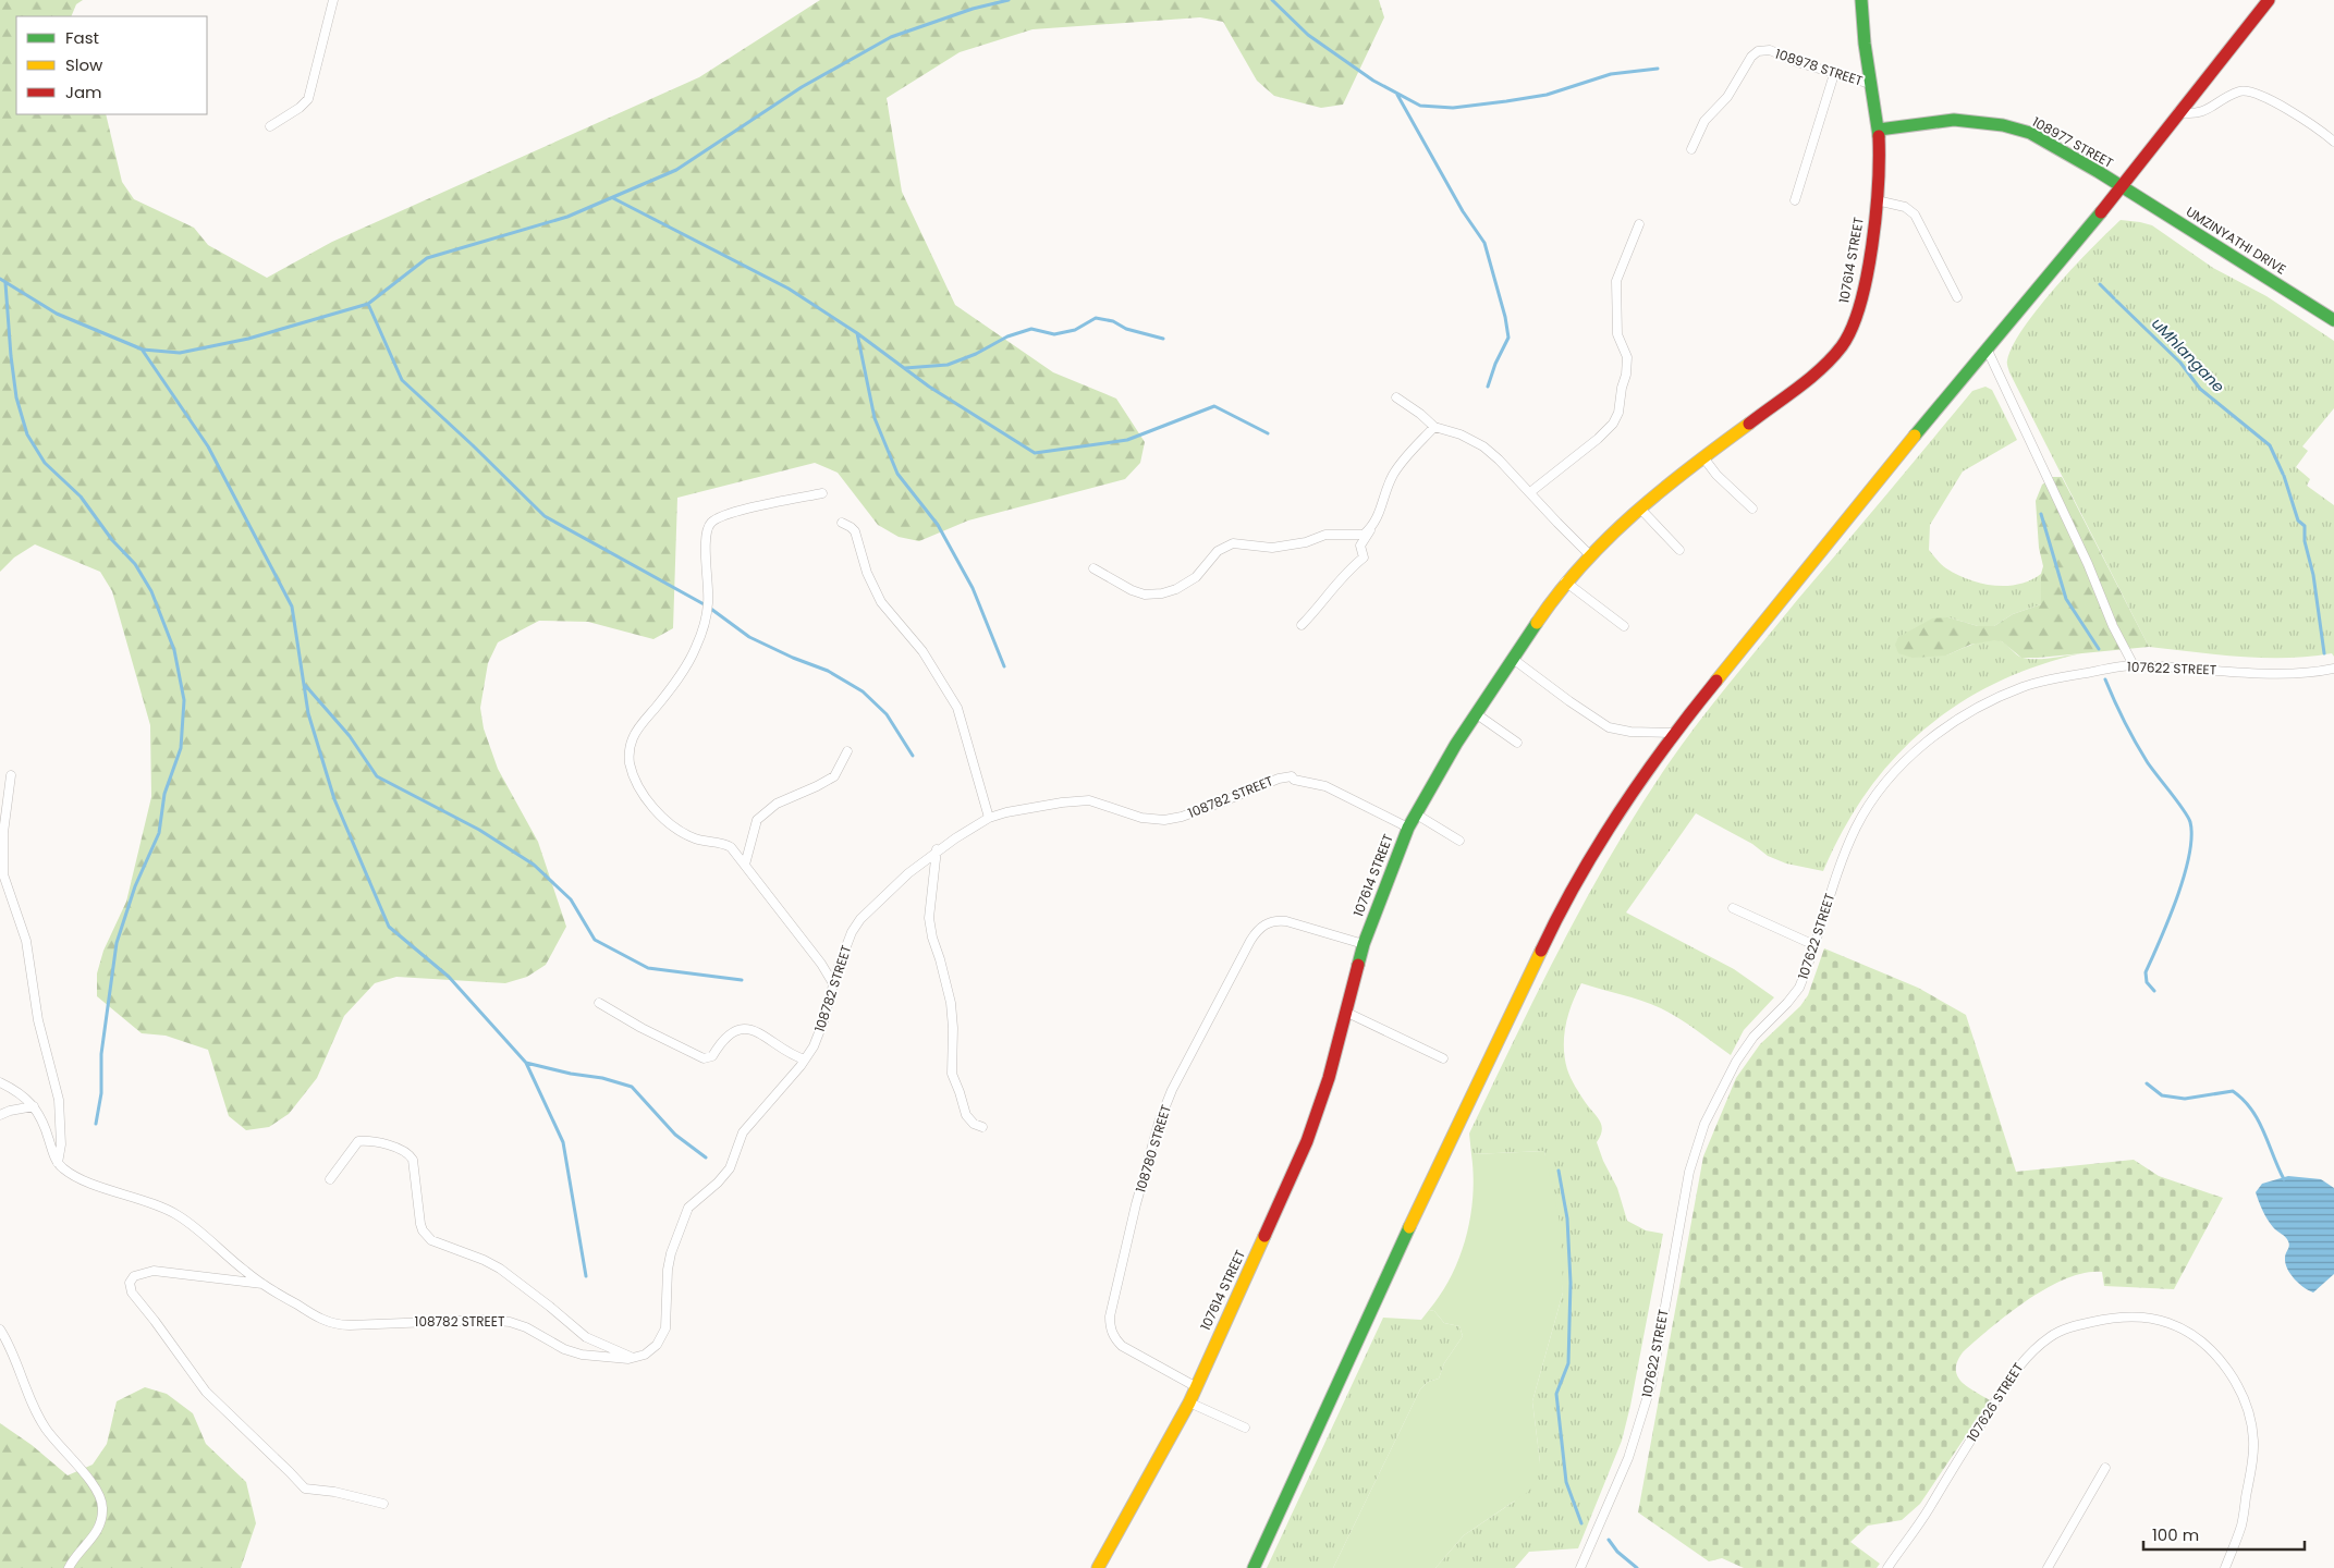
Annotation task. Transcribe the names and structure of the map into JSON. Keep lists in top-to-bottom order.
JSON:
{
  "streets": {
    "street": [
      "108978 STREET",
      "108977 STREET",
      "UMZINYATHI DRIVE",
      "107614 STREET",
      "107622 STREET",
      "108782 STREET",
      "108780 STREET",
      "107626 STREET"
    ]
  },
  "crossings": [
    ["108978 STREET", "107614 STREET"],
    ["108977 STREET", "UMZINYATHI DRIVE"],
    ["108977 STREET", "107614 STREET"],
    ["107614 STREET", "108782 STREET"],
    ["107614 STREET", "108780 STREET"]
  ],
  "water": ["uMhlangane"],
  "legend": ["Fast", "Slow", "Jam"],
  "scale_bar": "100 m"
}
